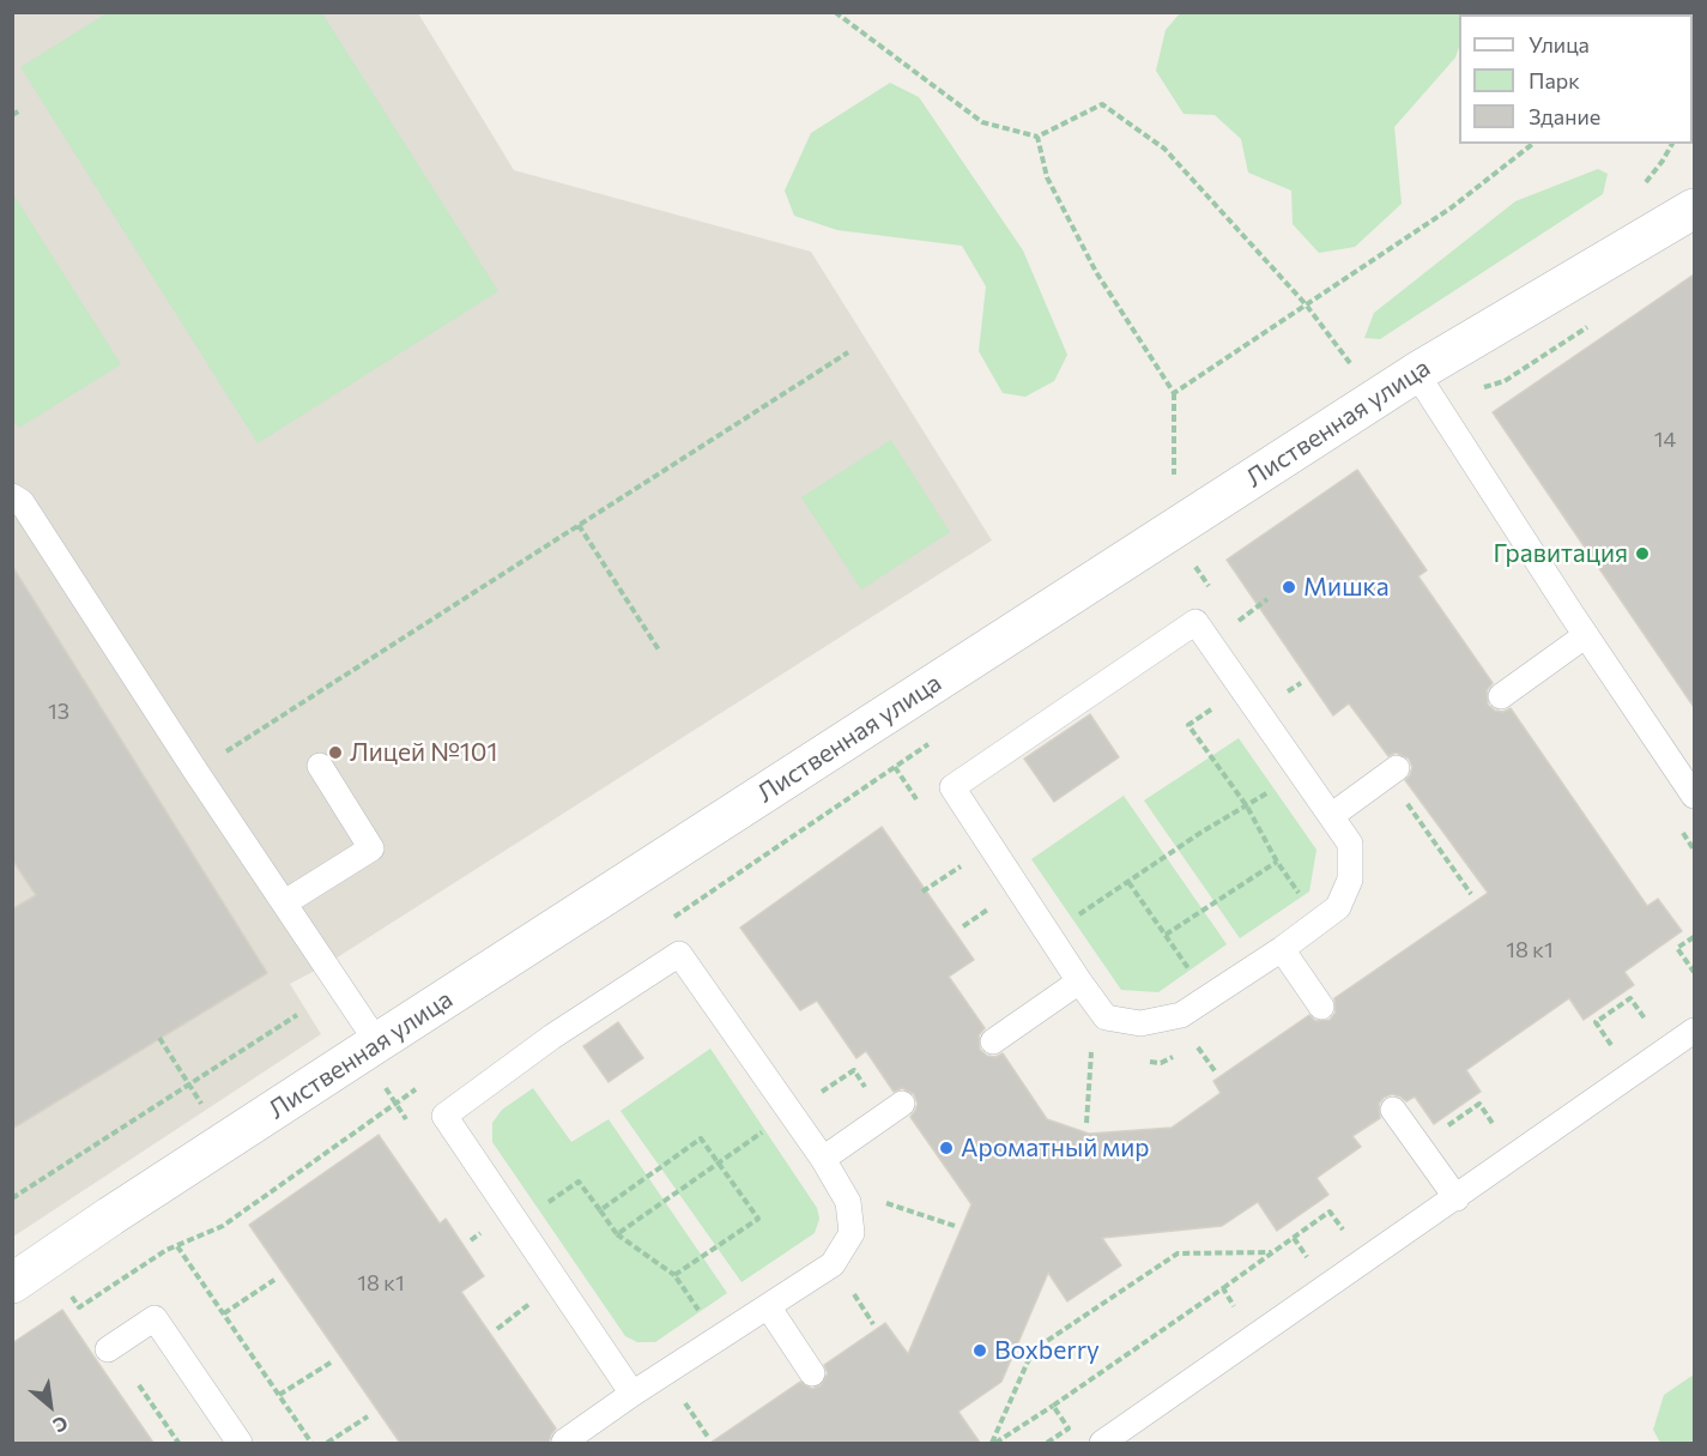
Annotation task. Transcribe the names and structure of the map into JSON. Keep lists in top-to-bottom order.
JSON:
{
  "streets": {
    "street": ["Лиственная улица"]
  },
  "places": [
    "Гравитация",
    "Мишка",
    "Лицей №101",
    "Ароматный мир",
    "Boxberry"
  ],
  "house_numbers": [
    "14",
    "13",
    "18 к1",
    "18 к1"
  ],
  "legend": ["Улица", "Парк", "Здание"],
  "north": "bottom right"
}
